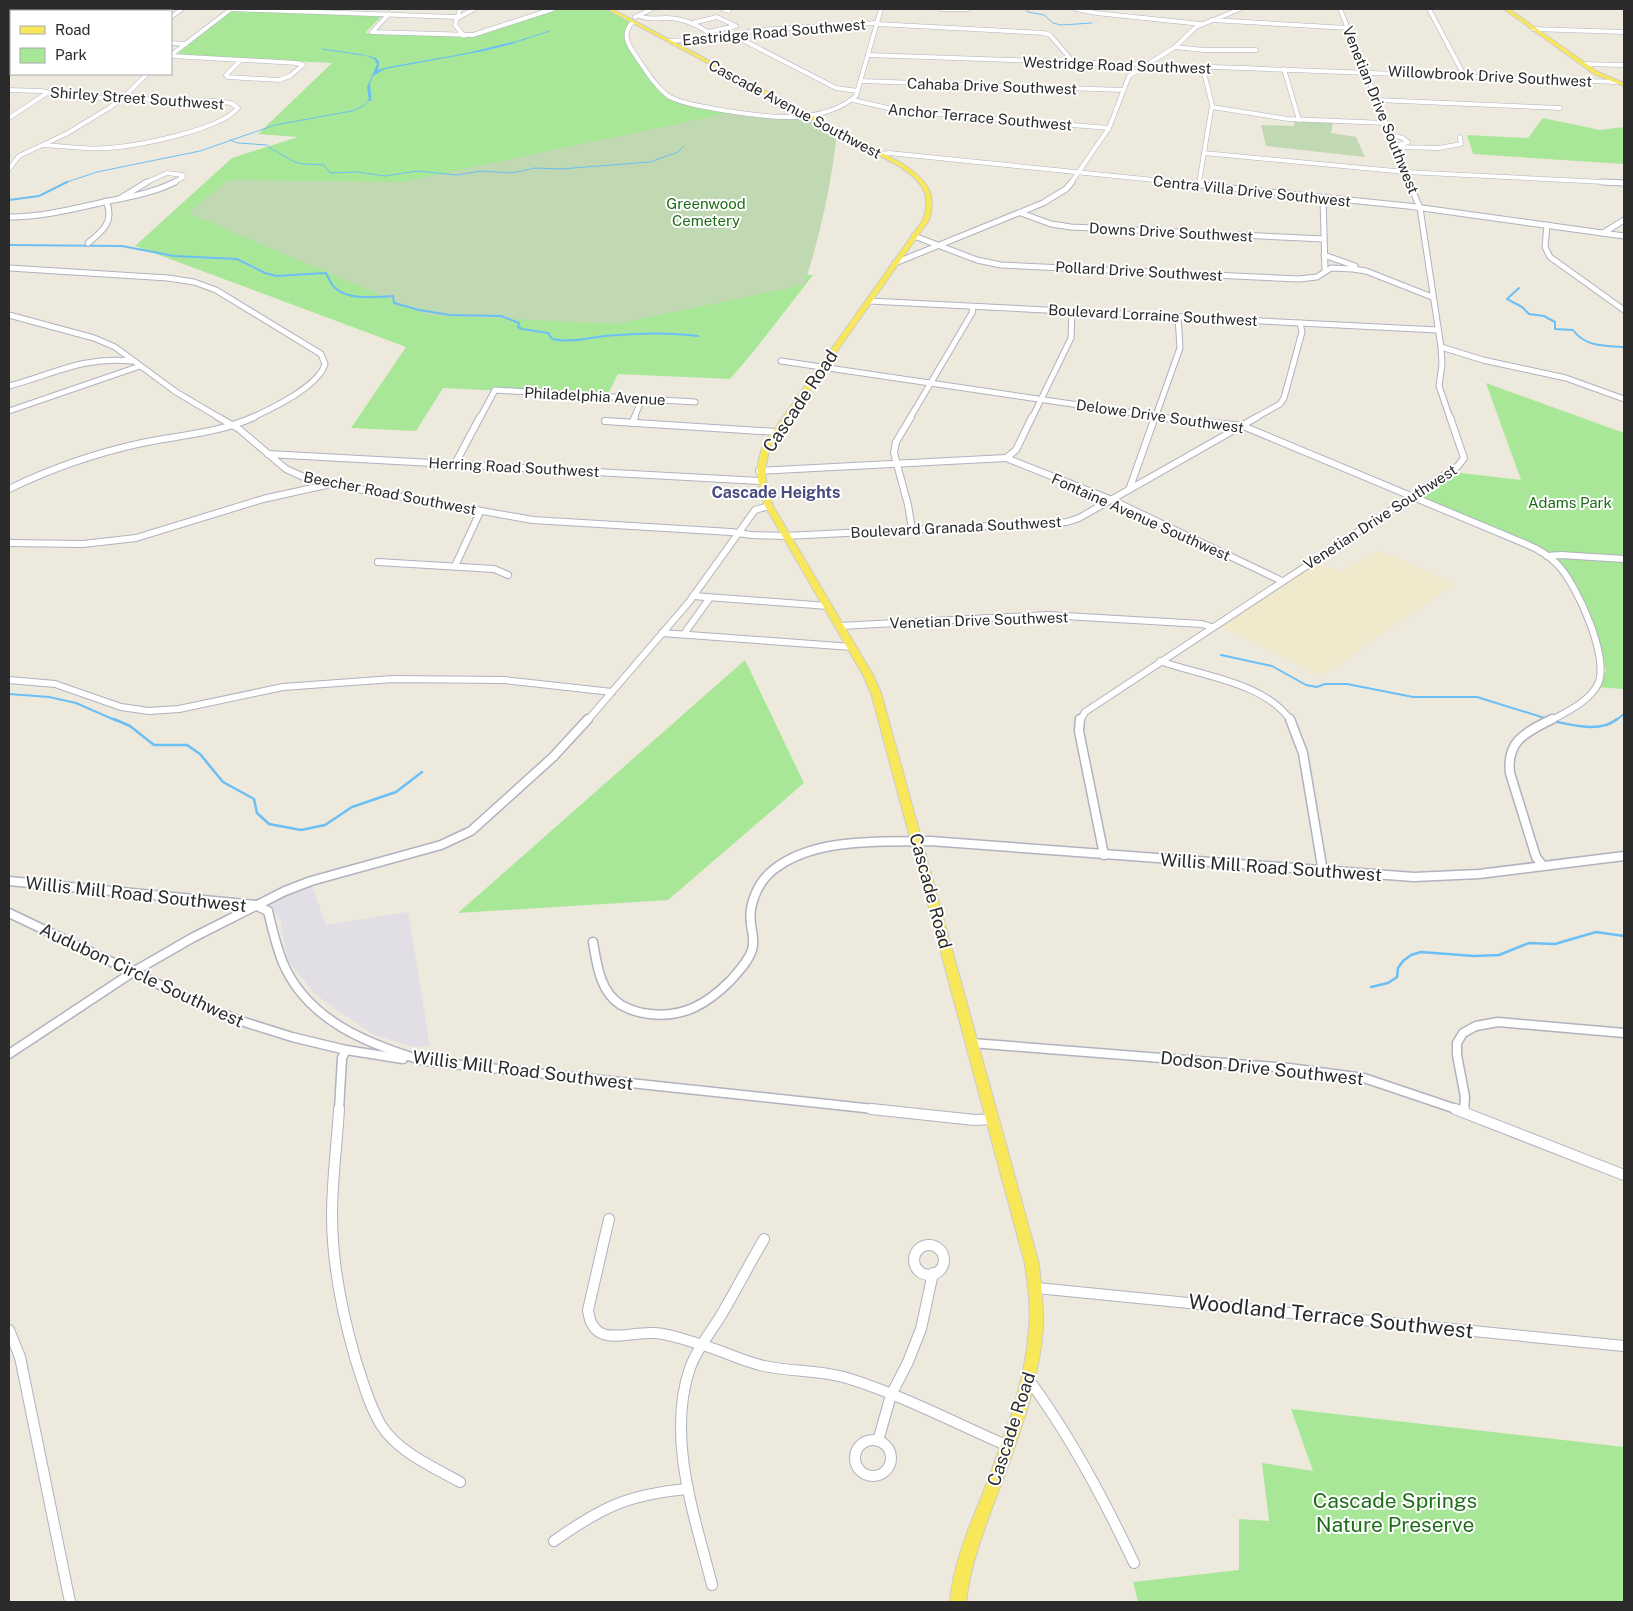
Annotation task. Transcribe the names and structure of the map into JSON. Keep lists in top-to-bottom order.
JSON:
{
  "streets": {
    "main road": ["Cascade Avenue Southwest", "Cascade Road"],
    "street": [
      "Eastridge Road Southwest",
      "Westridge Road Southwest",
      "Willowbrook Drive Southwest",
      "Cahaba Drive Southwest",
      "Shirley Street Southwest",
      "Venetian Drive Southwest",
      "Anchor Terrace Southwest",
      "Centra Villa Drive Southwest",
      "Downs Drive Southwest",
      "Pollard Drive Southwest",
      "Boulevard Lorraine Southwest",
      "Philadelphia Avenue",
      "Delowe Drive Southwest",
      "Herring Road Southwest",
      "Beecher Road Southwest",
      "Fontaine Avenue Southwest",
      "Boulevard Granada Southwest",
      "Willis Mill Road Southwest",
      "Audubon Circle Southwest",
      "Dodson Drive Southwest",
      "Woodland Terrace Southwest"
    ]
  },
  "crossings": [
    ["Eastridge Road Southwest", "Westridge Road Southwest"],
    ["Eastridge Road Southwest", "Cascade Avenue Southwest"],
    ["Westridge Road Southwest", "Willowbrook Drive Southwest"],
    ["Westridge Road Southwest", "Venetian Drive Southwest"],
    ["Willowbrook Drive Southwest", "Venetian Drive Southwest"],
    ["Cascade Avenue Southwest", "Centra Villa Drive Southwest"],
    ["Cascade Avenue Southwest", "Pollard Drive Southwest"],
    ["Cascade Avenue Southwest", "Cascade Road"],
    ["Venetian Drive Southwest", "Centra Villa Drive Southwest"],
    ["Venetian Drive Southwest", "Pollard Drive Southwest"],
    ["Venetian Drive Southwest", "Boulevard Lorraine Southwest"],
    ["Venetian Drive Southwest", "Cascade Road"],
    ["Venetian Drive Southwest", "Delowe Drive Southwest"],
    ["Venetian Drive Southwest", "Fontaine Avenue Southwest"],
    ["Pollard Drive Southwest", "Cascade Road"],
    ["Boulevard Lorraine Southwest", "Cascade Road"],
    ["Boulevard Lorraine Southwest", "Boulevard Granada Southwest"],
    ["Philadelphia Avenue", "Herring Road Southwest"],
    ["Cascade Road", "Delowe Drive Southwest"],
    ["Cascade Road", "Herring Road Southwest"],
    ["Cascade Road", "Beecher Road Southwest"],
    ["Cascade Road", "Fontaine Avenue Southwest"],
    ["Cascade Road", "Boulevard Granada Southwest"],
    ["Cascade Road", "Willis Mill Road Southwest"],
    ["Cascade Road", "Dodson Drive Southwest"],
    ["Cascade Road", "Woodland Terrace Southwest"],
    ["Delowe Drive Southwest", "Boulevard Granada Southwest"],
    ["Delowe Drive Southwest", "Willis Mill Road Southwest"],
    ["Herring Road Southwest", "Beecher Road Southwest"],
    ["Beecher Road Southwest", "Boulevard Granada Southwest"],
    ["Fontaine Avenue Southwest", "Boulevard Granada Southwest"],
    ["Willis Mill Road Southwest", "Audubon Circle Southwest"]
  ],
  "districts": ["Cascade Heights"],
  "parks": ["Greenwood Cemetery", "Adams Park", "Cascade Springs Nature Preserve"],
  "legend": ["Road", "Park"]
}
